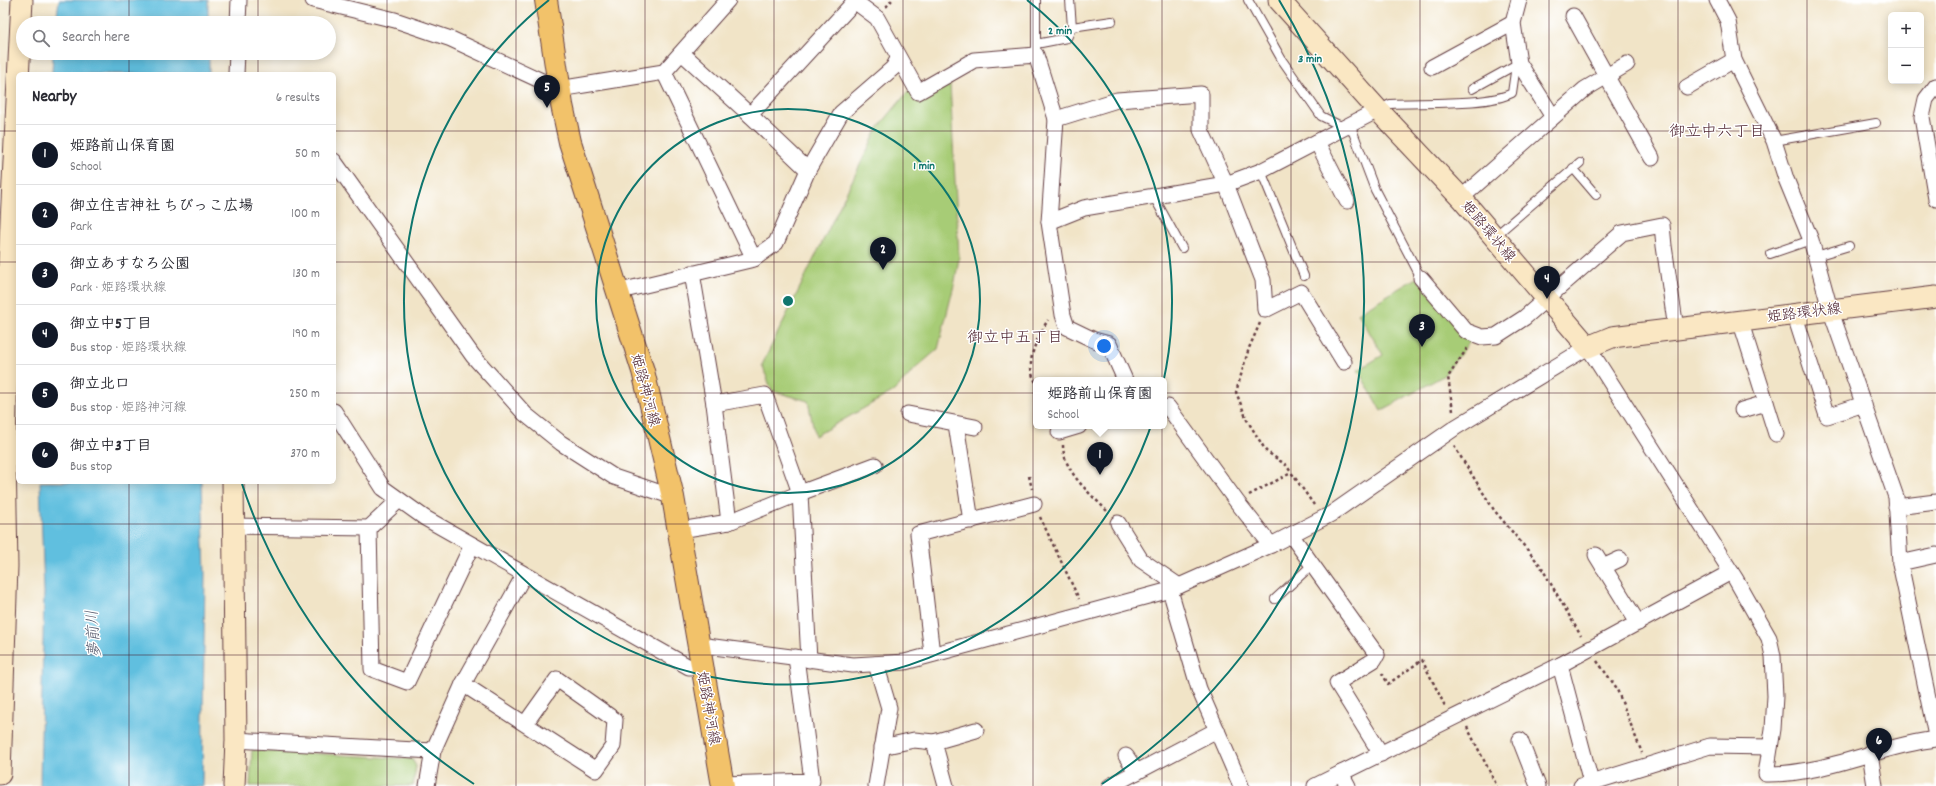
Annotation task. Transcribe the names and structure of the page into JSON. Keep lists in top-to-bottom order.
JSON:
{
  "streets": {
    "main road": ["姫路神河線"],
    "street": ["姫路環状線"]
  },
  "districts": ["御立中六丁目", "御立中五丁目"],
  "water": ["夢前川"],
  "page": {
    "map_buttons": ["+", "−"],
    "search": "Search here",
    "heading": ["Nearby", "6 results"],
    "pins": [
      "5",
      "2",
      "4",
      "3",
      "1",
      "6"
    ],
    "list": [
      {
        "mark": "1",
        "name": "姫路前山保育園",
        "note": "School",
        "value": "50 m"
      },
      {
        "mark": "2",
        "name": "御立住吉神社 ちびっこ広場",
        "note": "Park",
        "value": "100 m"
      },
      {
        "mark": "3",
        "name": "御立あすなろ公園",
        "note": "Park · 姫路環状線",
        "value": "130 m"
      },
      {
        "mark": "4",
        "name": "御立中5丁目",
        "note": "Bus stop · 姫路環状線",
        "value": "190 m"
      },
      {
        "mark": "5",
        "name": "御立北口",
        "note": "Bus stop · 姫路神河線",
        "value": "250 m"
      },
      {
        "mark": "6",
        "name": "御立中3丁目",
        "note": "Bus stop",
        "value": "370 m"
      }
    ],
    "popup": ["姫路前山保育園", "School"]
  },
  "rings": ["2 min", "3 min", "1 min"]
}
